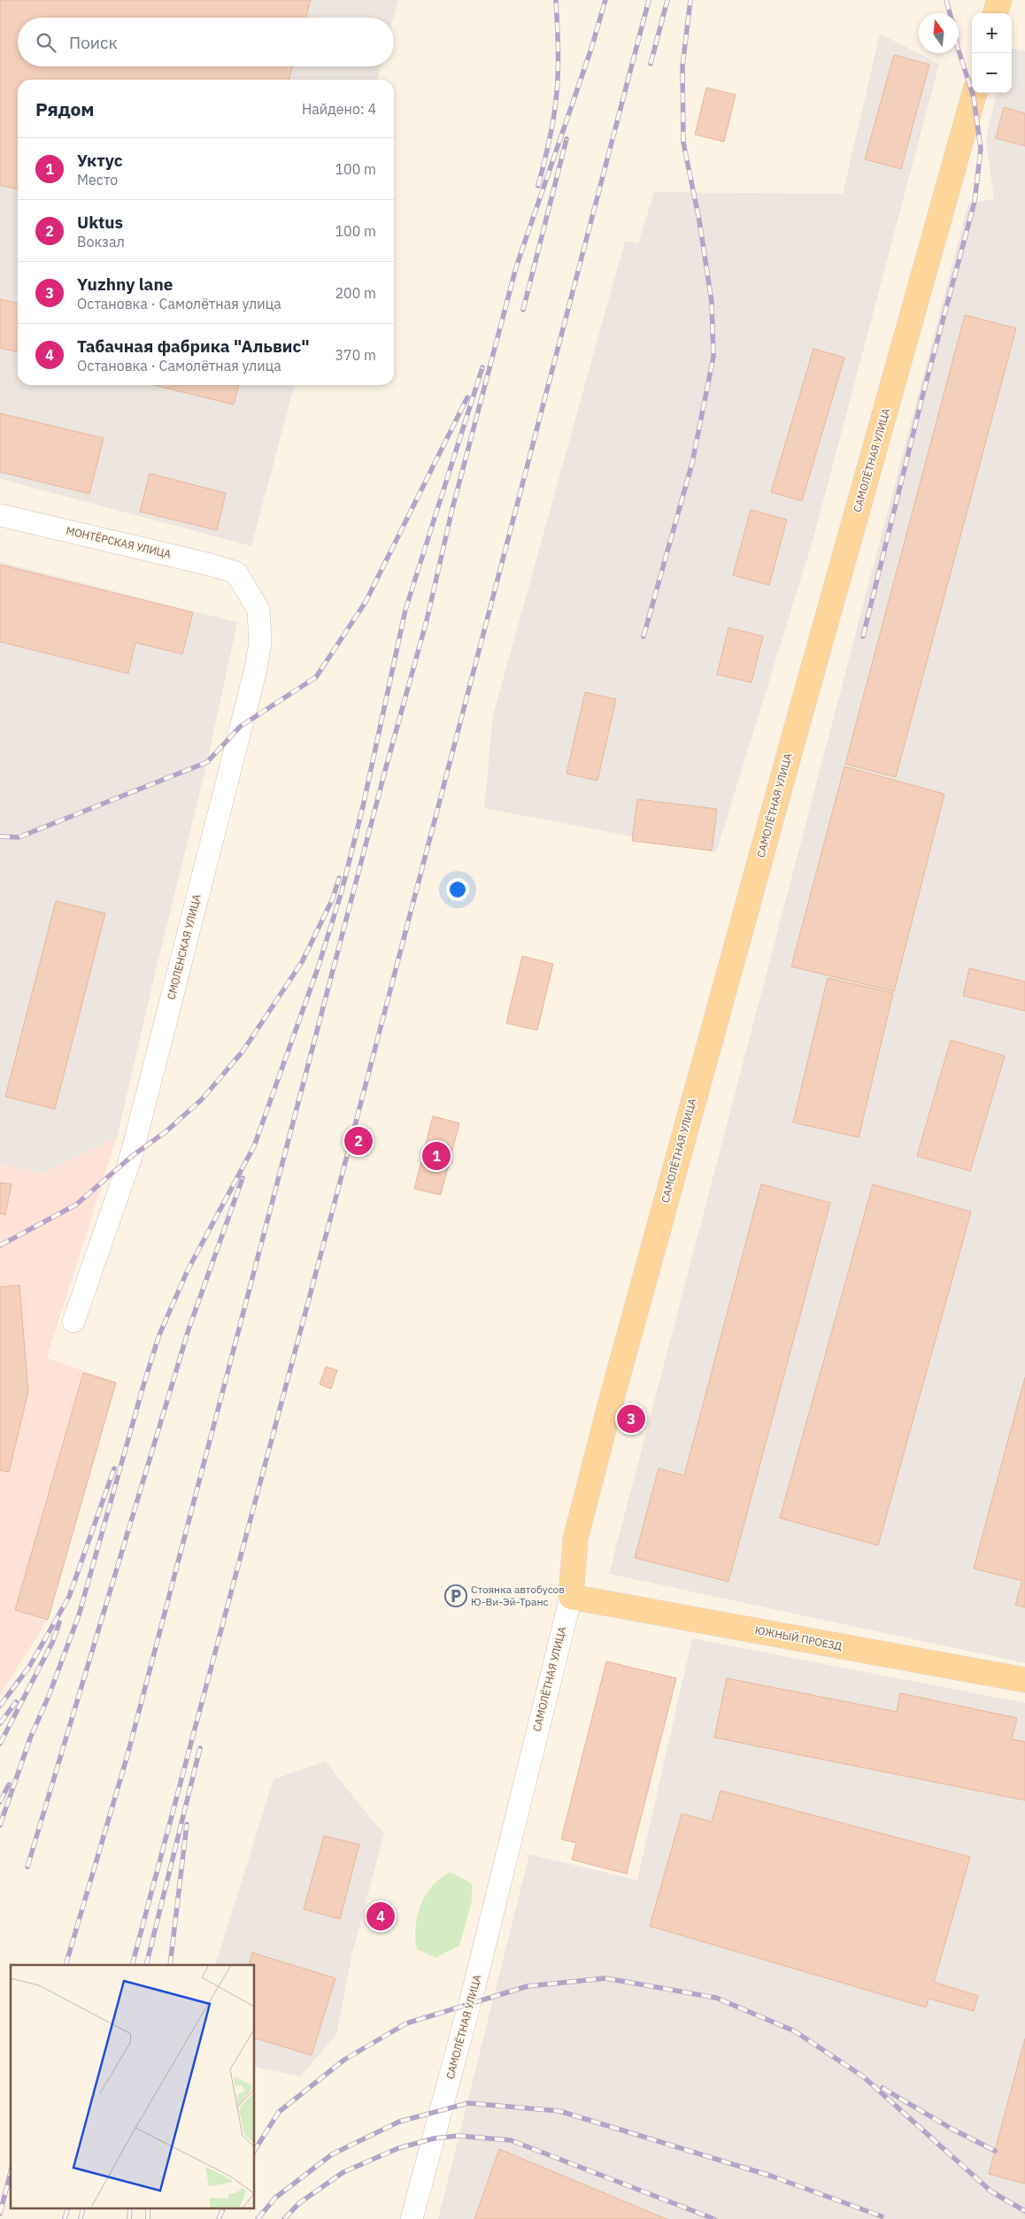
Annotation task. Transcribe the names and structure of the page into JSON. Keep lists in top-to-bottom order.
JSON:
{
  "streets": {
    "main road": ["САМОЛЁТНАЯ УЛИЦА", "ЮЖНЫЙ ПРОЕЗД"],
    "street": ["МОНТЁРСКАЯ УЛИЦА", "СМОЛЕНСКАЯ УЛИЦА"]
  },
  "crossings": [
    ["САМОЛЁТНАЯ УЛИЦА", "ЮЖНЫЙ ПРОЕЗД"],
    ["МОНТЁРСКАЯ УЛИЦА", "СМОЛЕНСКАЯ УЛИЦА"]
  ],
  "places": {
    "parking": ["Стоянка автобусов Ю-Ви-Эй-Транс"]
  },
  "north": "top",
  "page": {
    "map_buttons": ["+", "−"],
    "search": "Поиск",
    "heading": ["Рядом", "Найдено: 4"],
    "list": [
      {
        "mark": "1",
        "name": "Уктус",
        "note": "Место",
        "value": "100 m"
      },
      {
        "mark": "2",
        "name": "Uktus",
        "note": "Вокзал",
        "value": "100 m"
      },
      {
        "mark": "3",
        "name": "Yuzhny lane",
        "note": "Остановка · Самолётная улица",
        "value": "200 m"
      },
      {
        "mark": "4",
        "name": "Табачная фабрика \"Альвис\"",
        "note": "Остановка · Самолётная улица",
        "value": "370 m"
      }
    ],
    "pins": [
      "2",
      "1",
      "3",
      "4"
    ]
  }
}
